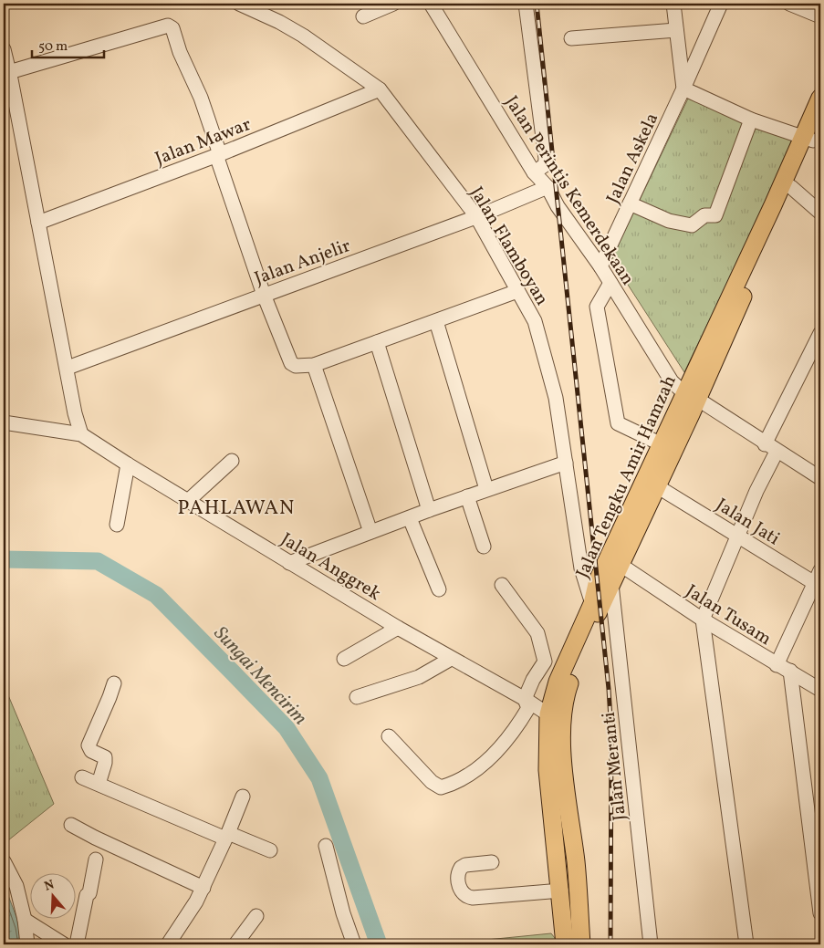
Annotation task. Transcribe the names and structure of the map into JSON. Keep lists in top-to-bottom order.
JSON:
{
  "streets": {
    "main road": ["Jalan Tengku Amir Hamzah"],
    "street": [
      "Jalan Mawar",
      "Jalan Askela",
      "Jalan Perintis Kemerdekaan",
      "Jalan Flamboyan",
      "Jalan Anjelir",
      "Jalan Jati",
      "Jalan Anggrek",
      "Jalan Tusam",
      "Jalan Meranti"
    ]
  },
  "crossings": [
    ["Jalan Mawar", "Jalan Flamboyan"],
    ["Jalan Askela", "Jalan Perintis Kemerdekaan"],
    ["Jalan Perintis Kemerdekaan", "Jalan Anjelir"],
    ["Jalan Perintis Kemerdekaan", "Jalan Tengku Amir Hamzah"],
    ["Jalan Flamboyan", "Jalan Anjelir"],
    ["Jalan Flamboyan", "Jalan Tengku Amir Hamzah"],
    ["Jalan Tengku Amir Hamzah", "Jalan Jati"],
    ["Jalan Tengku Amir Hamzah", "Jalan Anggrek"],
    ["Jalan Tengku Amir Hamzah", "Jalan Tusam"],
    ["Jalan Tengku Amir Hamzah", "Jalan Meranti"]
  ],
  "districts": ["PAHLAWAN"],
  "water": ["Sungai Mencirim"],
  "scale_bar": "50 m",
  "north": "top"
}
